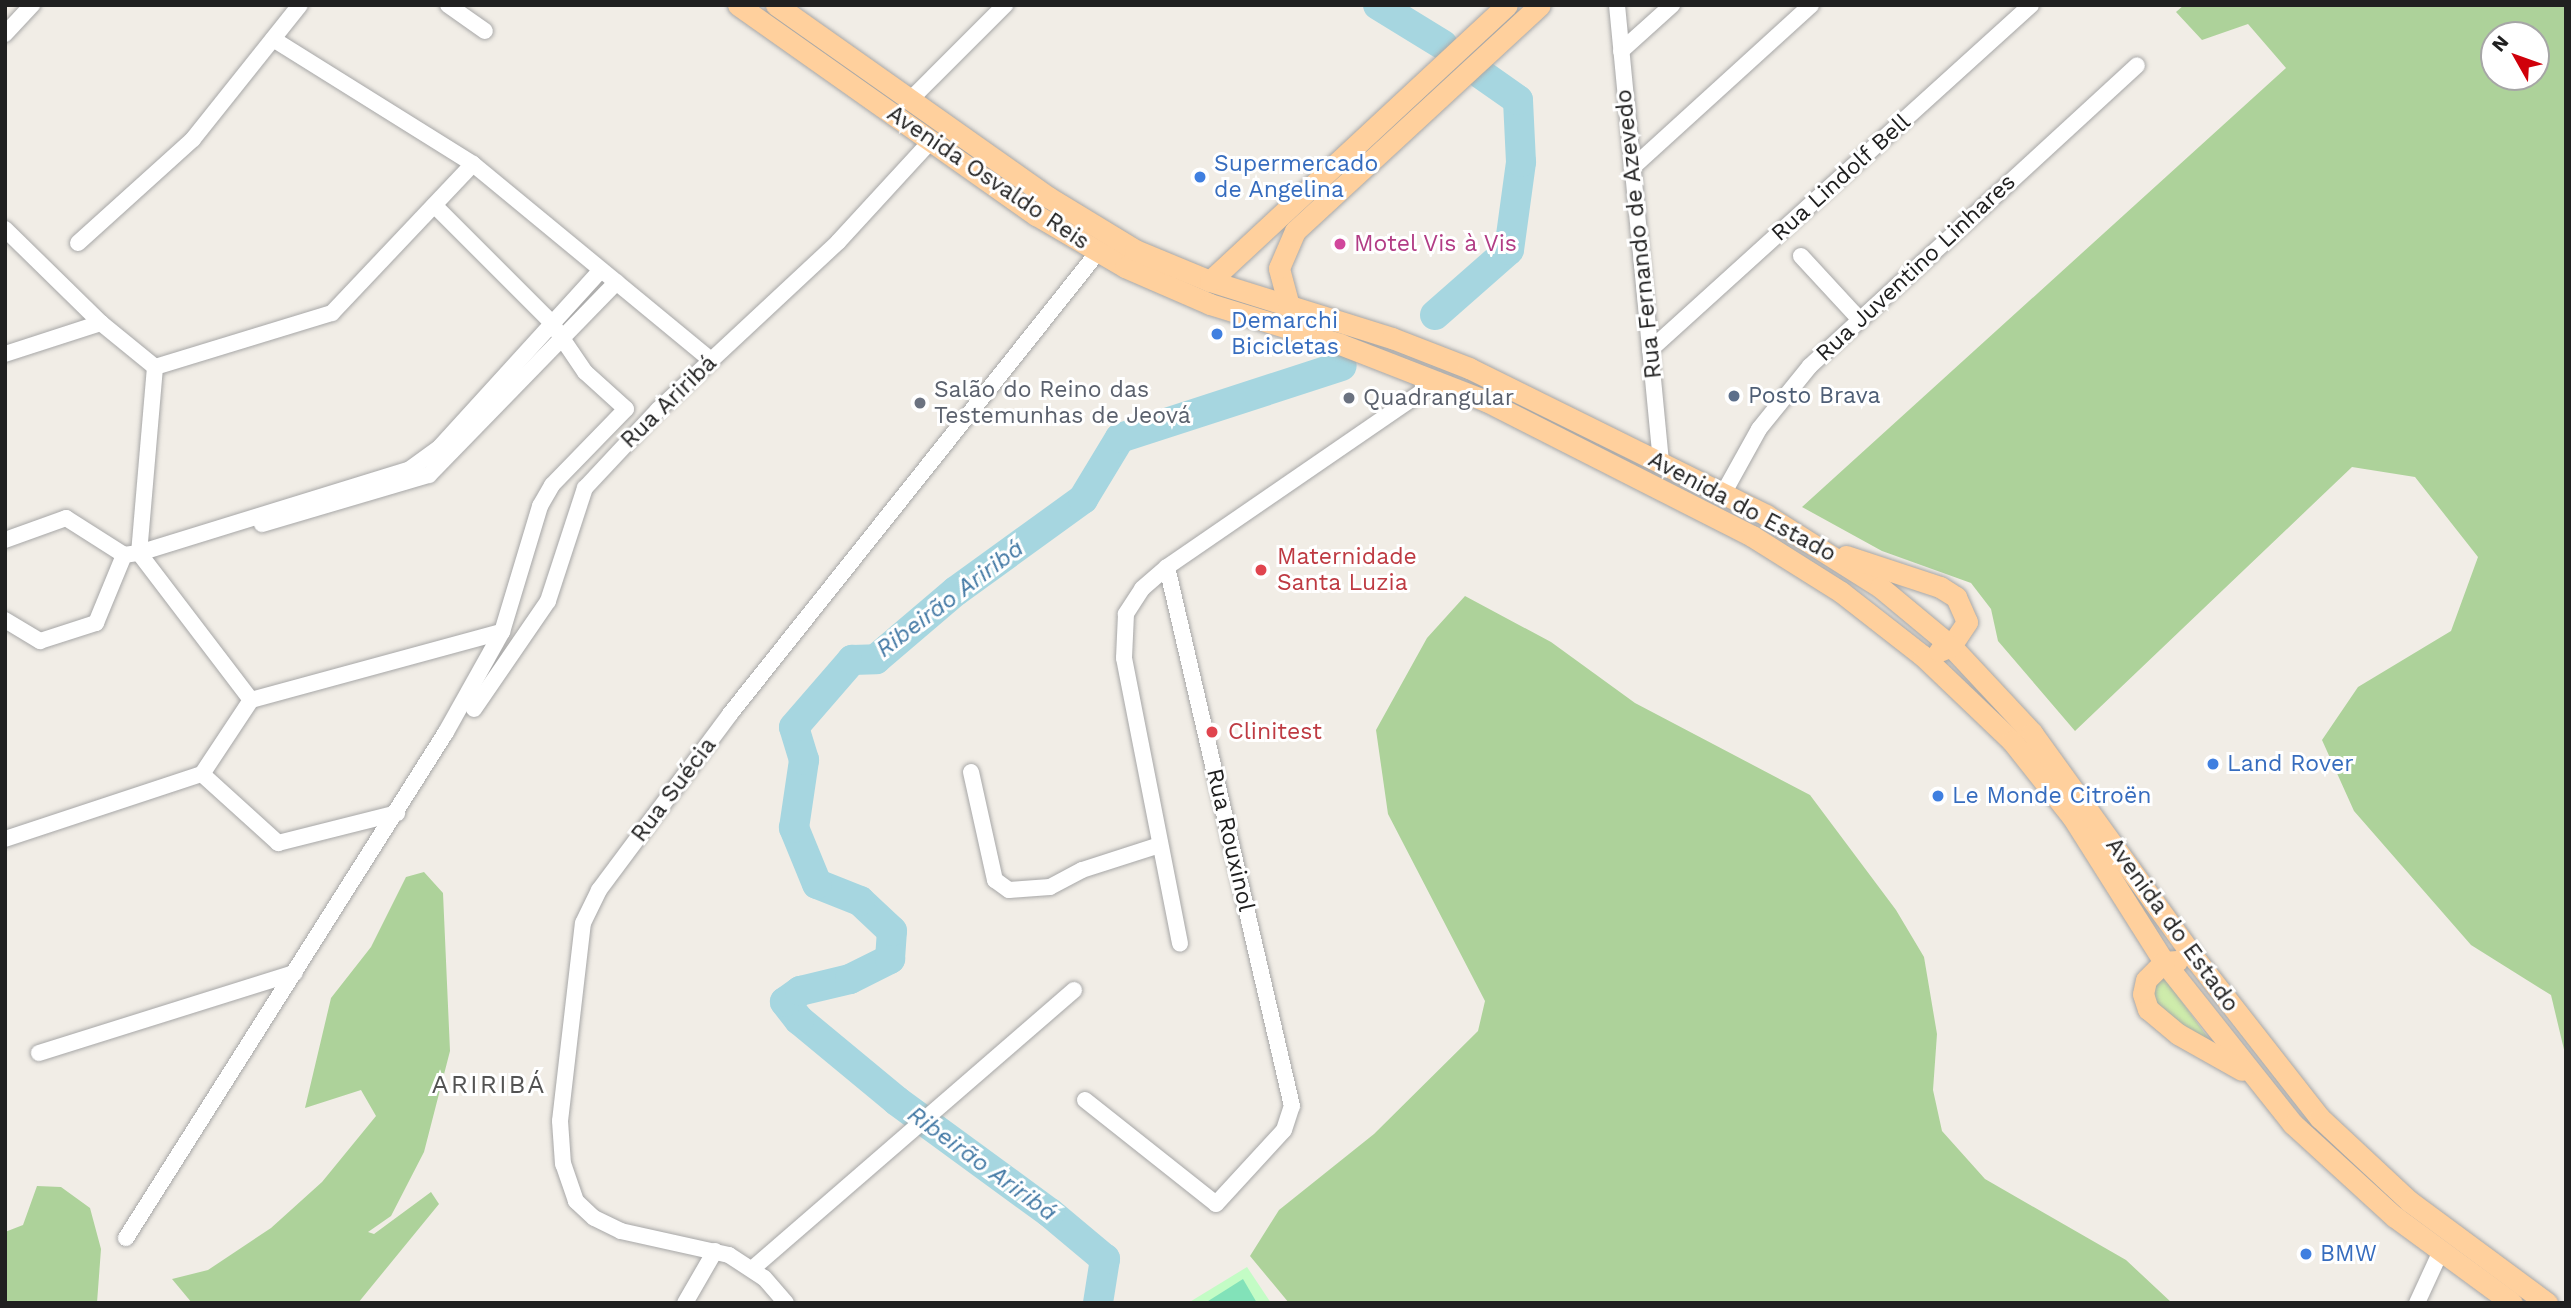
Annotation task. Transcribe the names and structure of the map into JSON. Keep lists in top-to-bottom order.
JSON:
{
  "streets": {
    "main road": ["Avenida Osvaldo Reis", "Avenida do Estado"],
    "street": [
      "Rua Lindolf Bell",
      "Rua Fernando de Azevedo",
      "Rua Juventino Linhares",
      "Rua Ariribá",
      "Rua Suécia",
      "Rua Rouxinol"
    ]
  },
  "crossings": [
    ["Avenida Osvaldo Reis", "Rua Ariribá"],
    ["Avenida Osvaldo Reis", "Avenida do Estado"],
    ["Avenida Osvaldo Reis", "Rua Suécia"],
    ["Rua Lindolf Bell", "Rua Fernando de Azevedo"],
    ["Rua Fernando de Azevedo", "Avenida do Estado"],
    ["Rua Juventino Linhares", "Avenida do Estado"]
  ],
  "districts": ["ARIRIBÁ"],
  "water": ["Ribeirão Ariribá"],
  "places": [
    "Supermercado de Angelina",
    "Motel Vis à Vis",
    "Demarchi Bicicletas",
    "Posto Brava",
    "Quadrangular",
    "Salão do Reino das Testemunhas de Jeová",
    "Maternidade Santa Luzia",
    "Clinitest",
    "Land Rover",
    "Le Monde Citroën",
    "BMW"
  ],
  "north": "top left"
}
